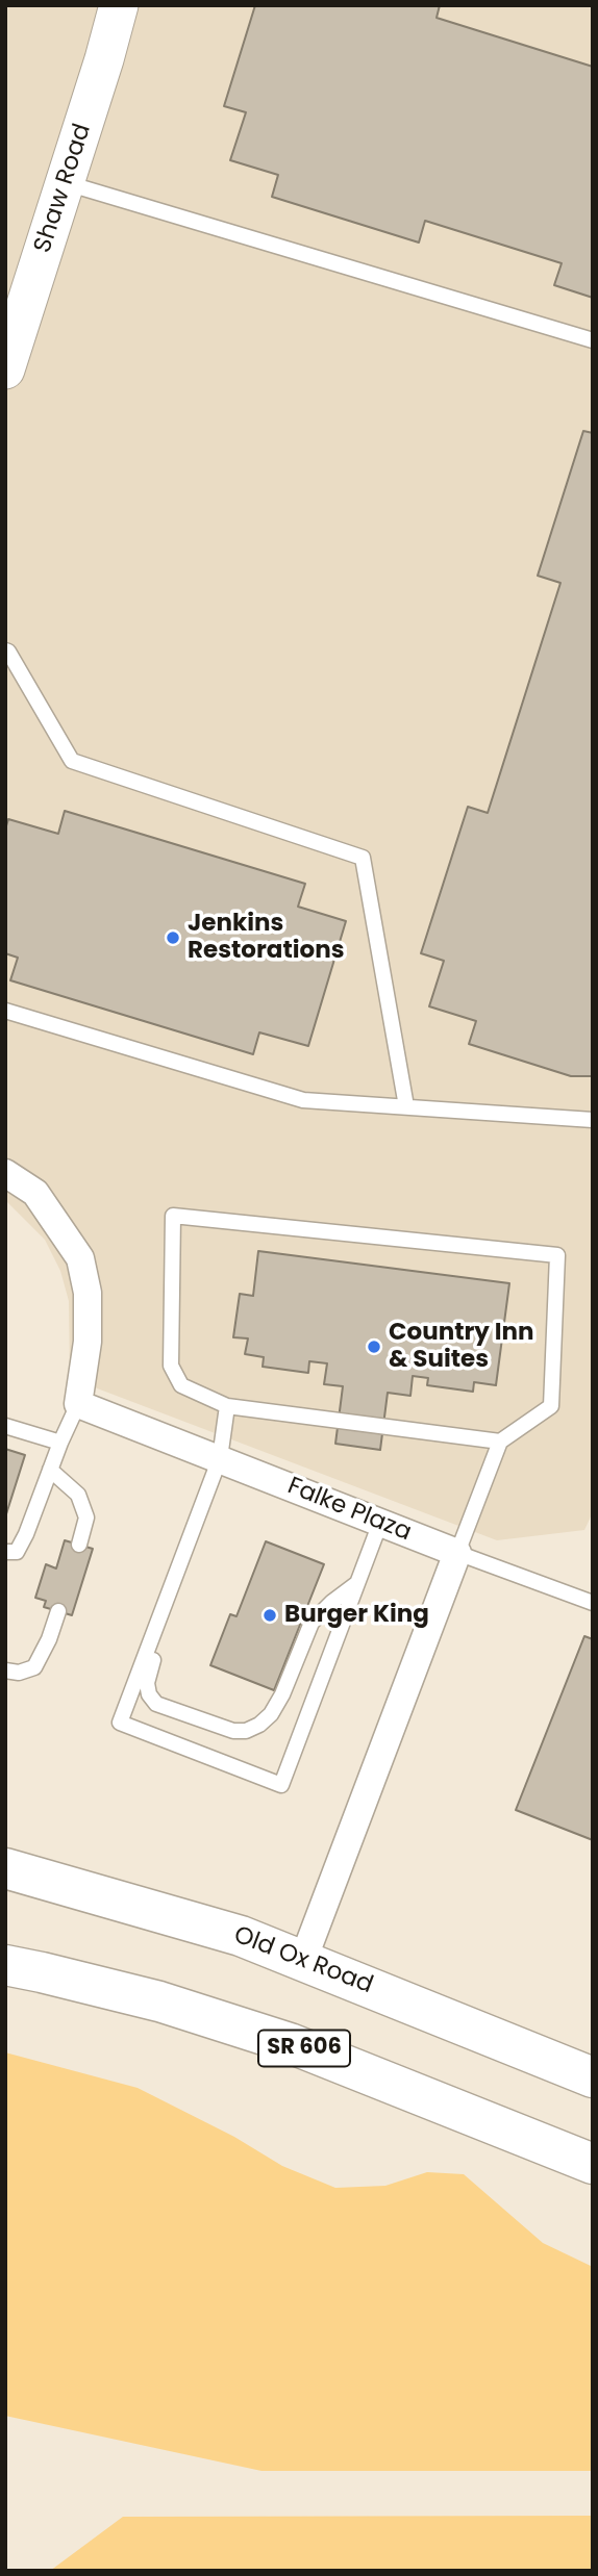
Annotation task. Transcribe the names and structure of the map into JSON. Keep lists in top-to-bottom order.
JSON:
{
  "streets": {
    "main road": ["Shaw Road", "Old Ox Road", "SR 606"],
    "street": ["Falke Plaza"]
  },
  "places": ["Jenkins Restorations", "Country Inn & Suites", "Burger King"]
}
